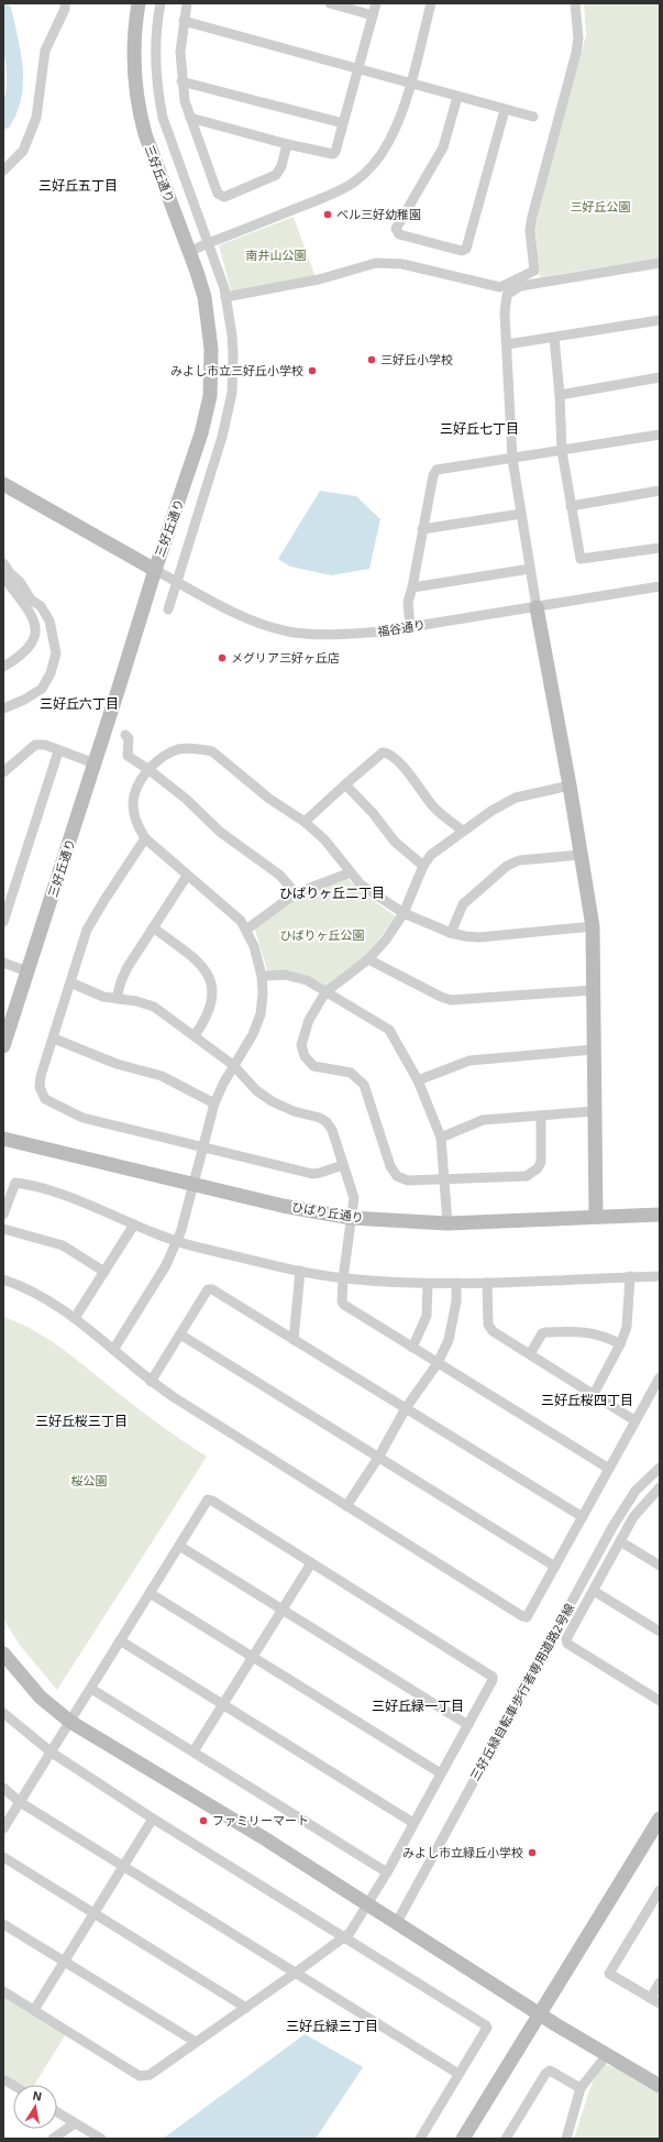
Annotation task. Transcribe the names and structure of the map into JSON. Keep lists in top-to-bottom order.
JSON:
{
  "streets": {
    "street": [
      "三好丘通り",
      "福谷通り",
      "ひばり丘通り",
      "三好丘緑自転車歩行者専用道路2号線"
    ]
  },
  "crossings": [
    ["三好丘通り", "福谷通り"]
  ],
  "districts": [
    "三好丘五丁目",
    "三好丘七丁目",
    "三好丘六丁目",
    "ひばりヶ丘二丁目",
    "三好丘桜四丁目",
    "三好丘桜三丁目",
    "三好丘緑一丁目",
    "三好丘緑三丁目"
  ],
  "parks": [
    "三好丘公園",
    "南井山公園",
    "ひばりヶ丘公園",
    "桜公園"
  ],
  "places": [
    "ベル三好幼稚園",
    "三好丘小学校",
    "みよし市立三好丘小学校",
    "メグリア三好ヶ丘店",
    "ファミリーマート",
    "みよし市立緑丘小学校"
  ],
  "north": "top"
}
